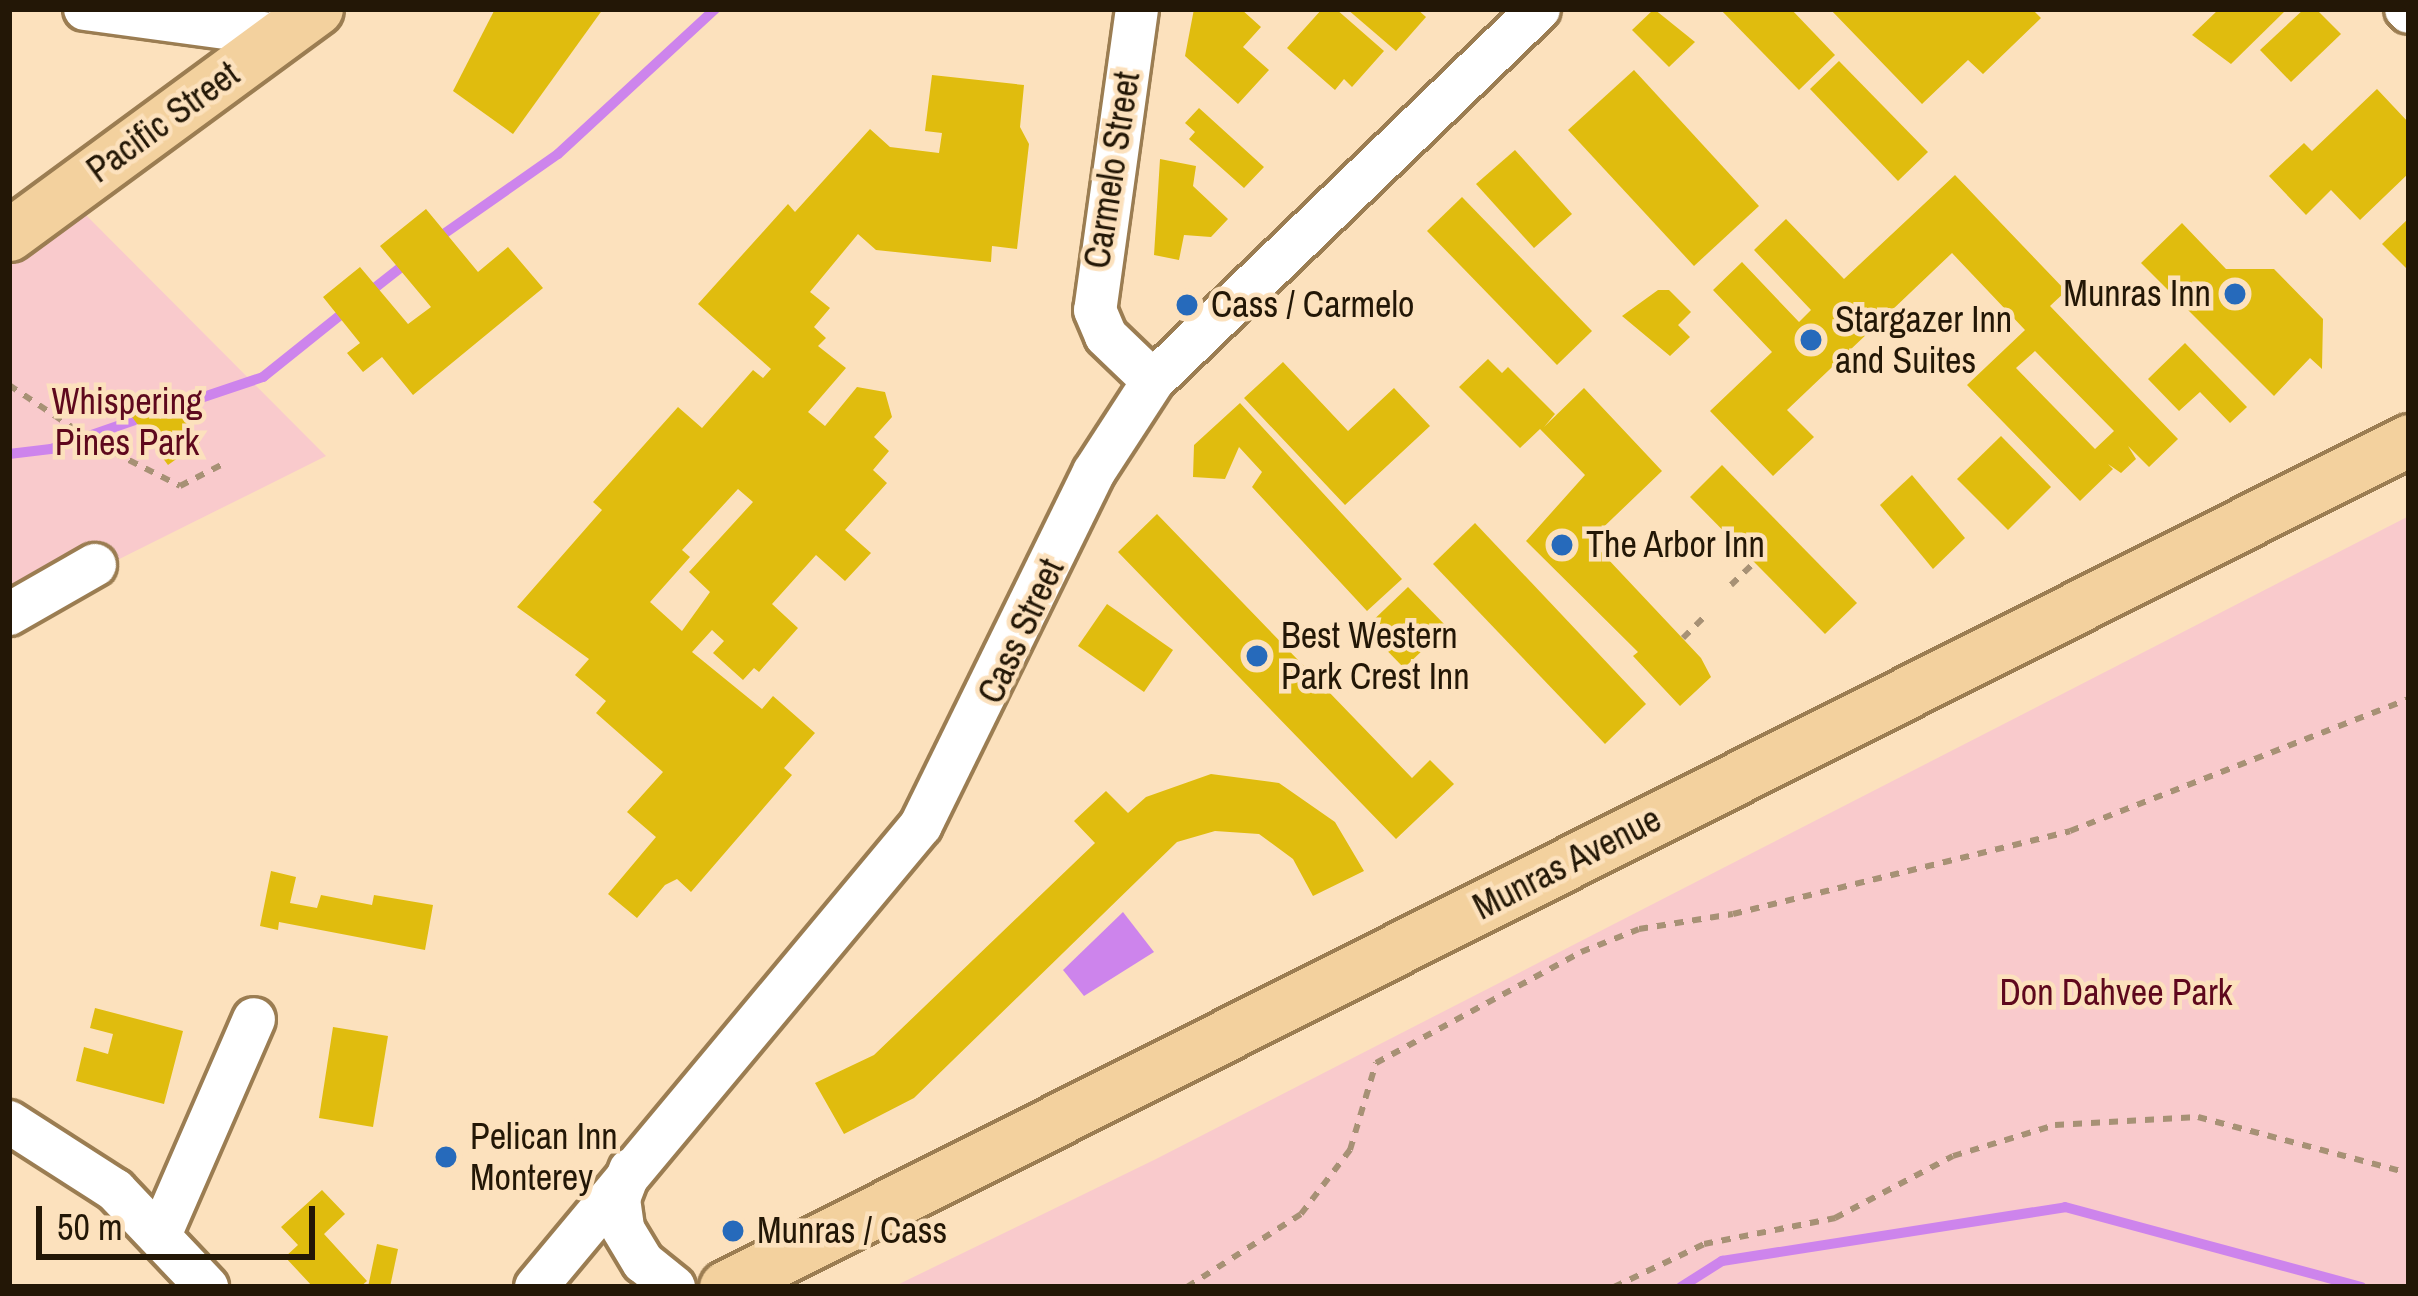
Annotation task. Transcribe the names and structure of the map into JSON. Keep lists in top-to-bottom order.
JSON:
{
  "streets": {
    "main road": ["Pacific Street", "Munras Avenue"],
    "street": ["Carmelo Street", "Cass Street"]
  },
  "crossings": [
    ["Carmelo Street", "Cass Street"]
  ],
  "parks": ["Whispering Pines Park", "Don Dahvee Park"],
  "places": [
    "Munras Inn",
    "Cass / Carmelo",
    "Stargazer Inn and Suites",
    "The Arbor Inn",
    "Best Western Park Crest Inn",
    "Pelican Inn Monterey",
    "Munras / Cass"
  ],
  "scale_bar": "50 m"
}
